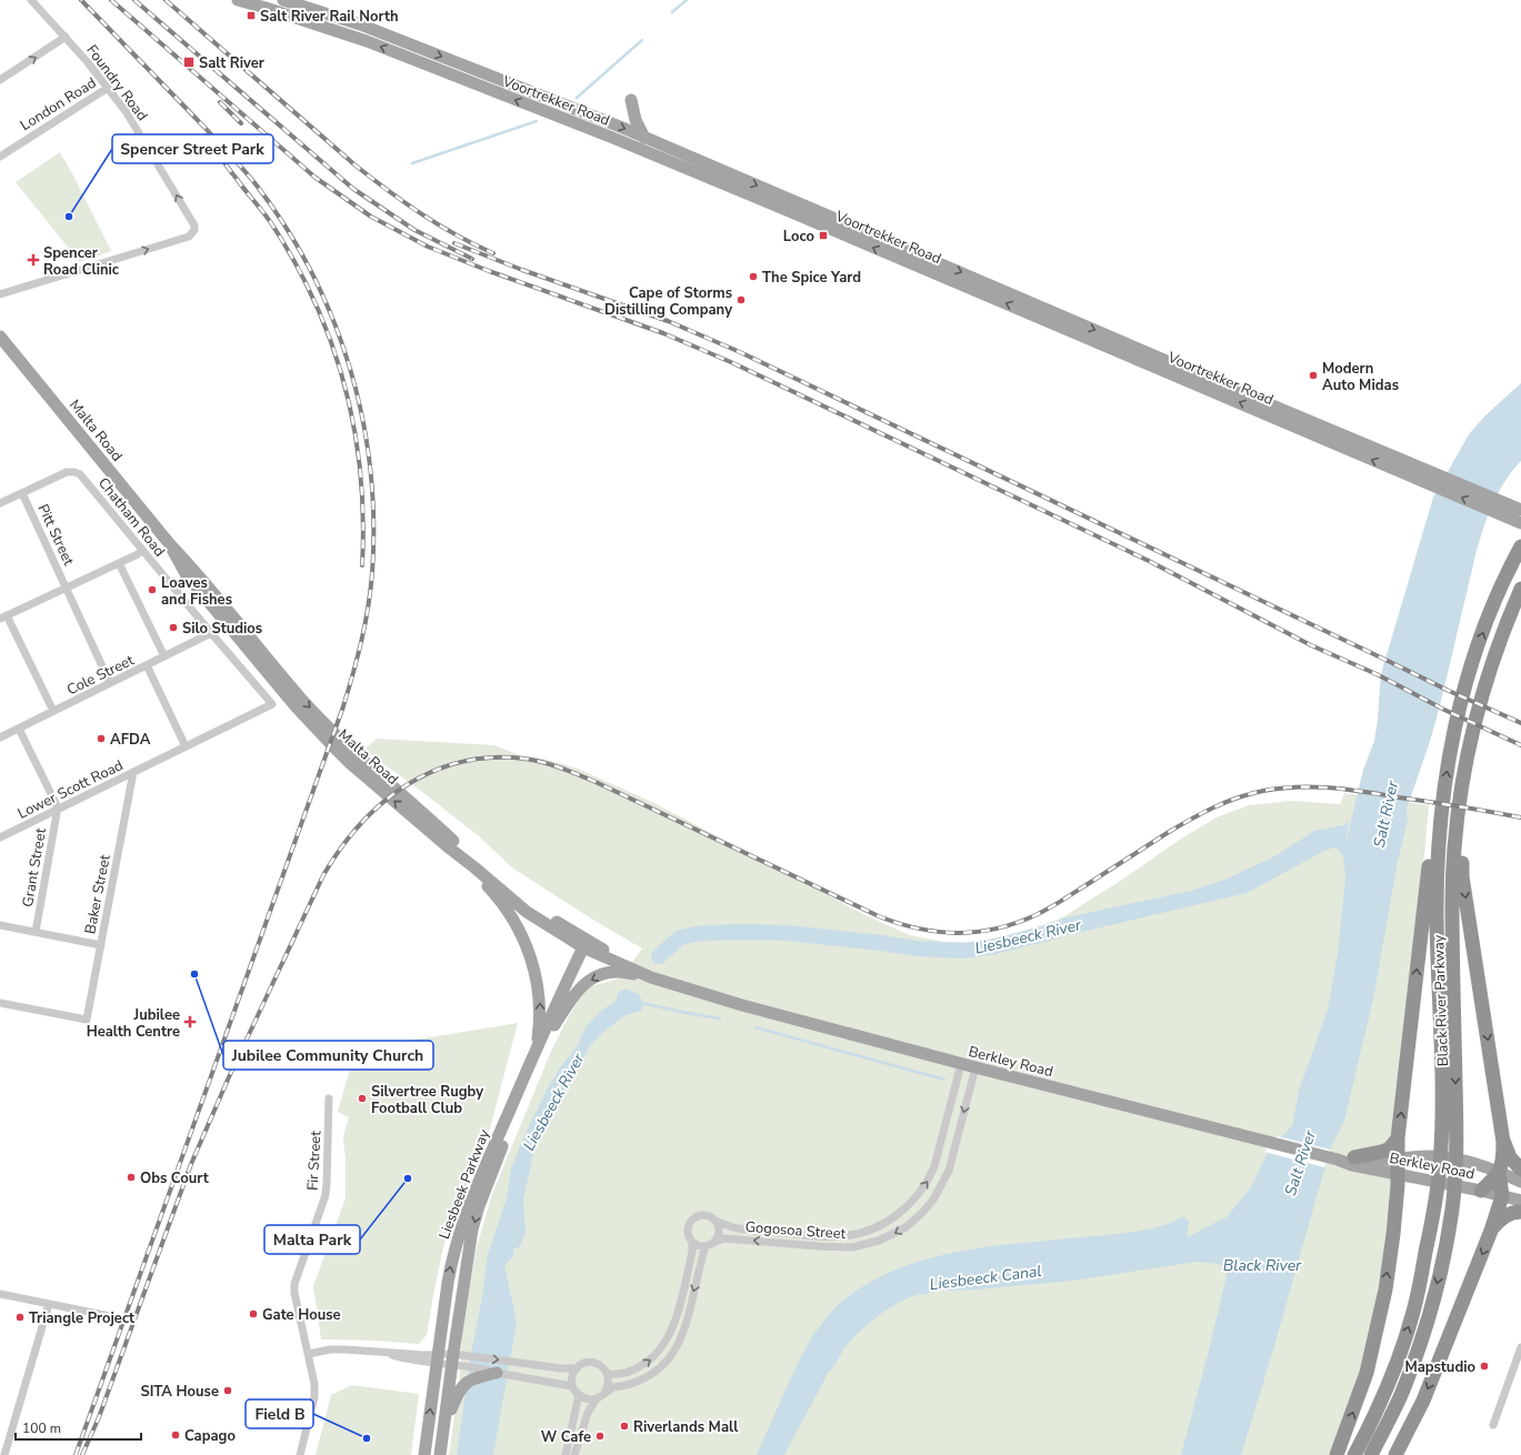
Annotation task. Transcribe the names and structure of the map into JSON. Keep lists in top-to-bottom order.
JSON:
{
  "streets": {
    "highway": ["Black River Parkway"],
    "main road": [
      "Voortrekker Road",
      "Malta Road",
      "Berkley Road",
      "Liesbeek Parkway"
    ],
    "street": [
      "Foundry Road",
      "London Road",
      "Chatham Road",
      "Pitt Street",
      "Cole Street",
      "Lower Scott Road",
      "Grant Street",
      "Baker Street",
      "Fir Street",
      "Gogosoa Street"
    ]
  },
  "crossings": [
    ["Foundry Road", "London Road"],
    ["Malta Road", "Berkley Road"],
    ["Malta Road", "Liesbeek Parkway"],
    ["Chatham Road", "Pitt Street"],
    ["Chatham Road", "Cole Street"],
    ["Chatham Road", "Lower Scott Road"],
    ["Pitt Street", "Cole Street"],
    ["Lower Scott Road", "Grant Street"],
    ["Lower Scott Road", "Baker Street"],
    ["Berkley Road", "Liesbeek Parkway"],
    ["Berkley Road", "Gogosoa Street"]
  ],
  "water": [
    "Salt River",
    "Liesbeeck River",
    "Black River",
    "Liesbeeck Canal"
  ],
  "places": {
    "transit": ["Salt River Rail North", "Salt River", "Loco"],
    "other": [
      "Spencer Street Park",
      "The Spice Yard",
      "Cape of Storms Distilling Company",
      "Modern Auto Midas",
      "Loaves and Fishes",
      "Silo Studios",
      "AFDA",
      "Jubilee Community Church",
      "Silvertree Rugby Football Club",
      "Obs Court",
      "Malta Park",
      "Gate House",
      "Triangle Project",
      "Mapstudio",
      "SITA House",
      "Riverlands Mall",
      "Capago",
      "W Cafe",
      "Field B"
    ],
    "health": ["Spencer Road Clinic", "Jubilee Health Centre"]
  },
  "scale_bar": "100 m"
}
